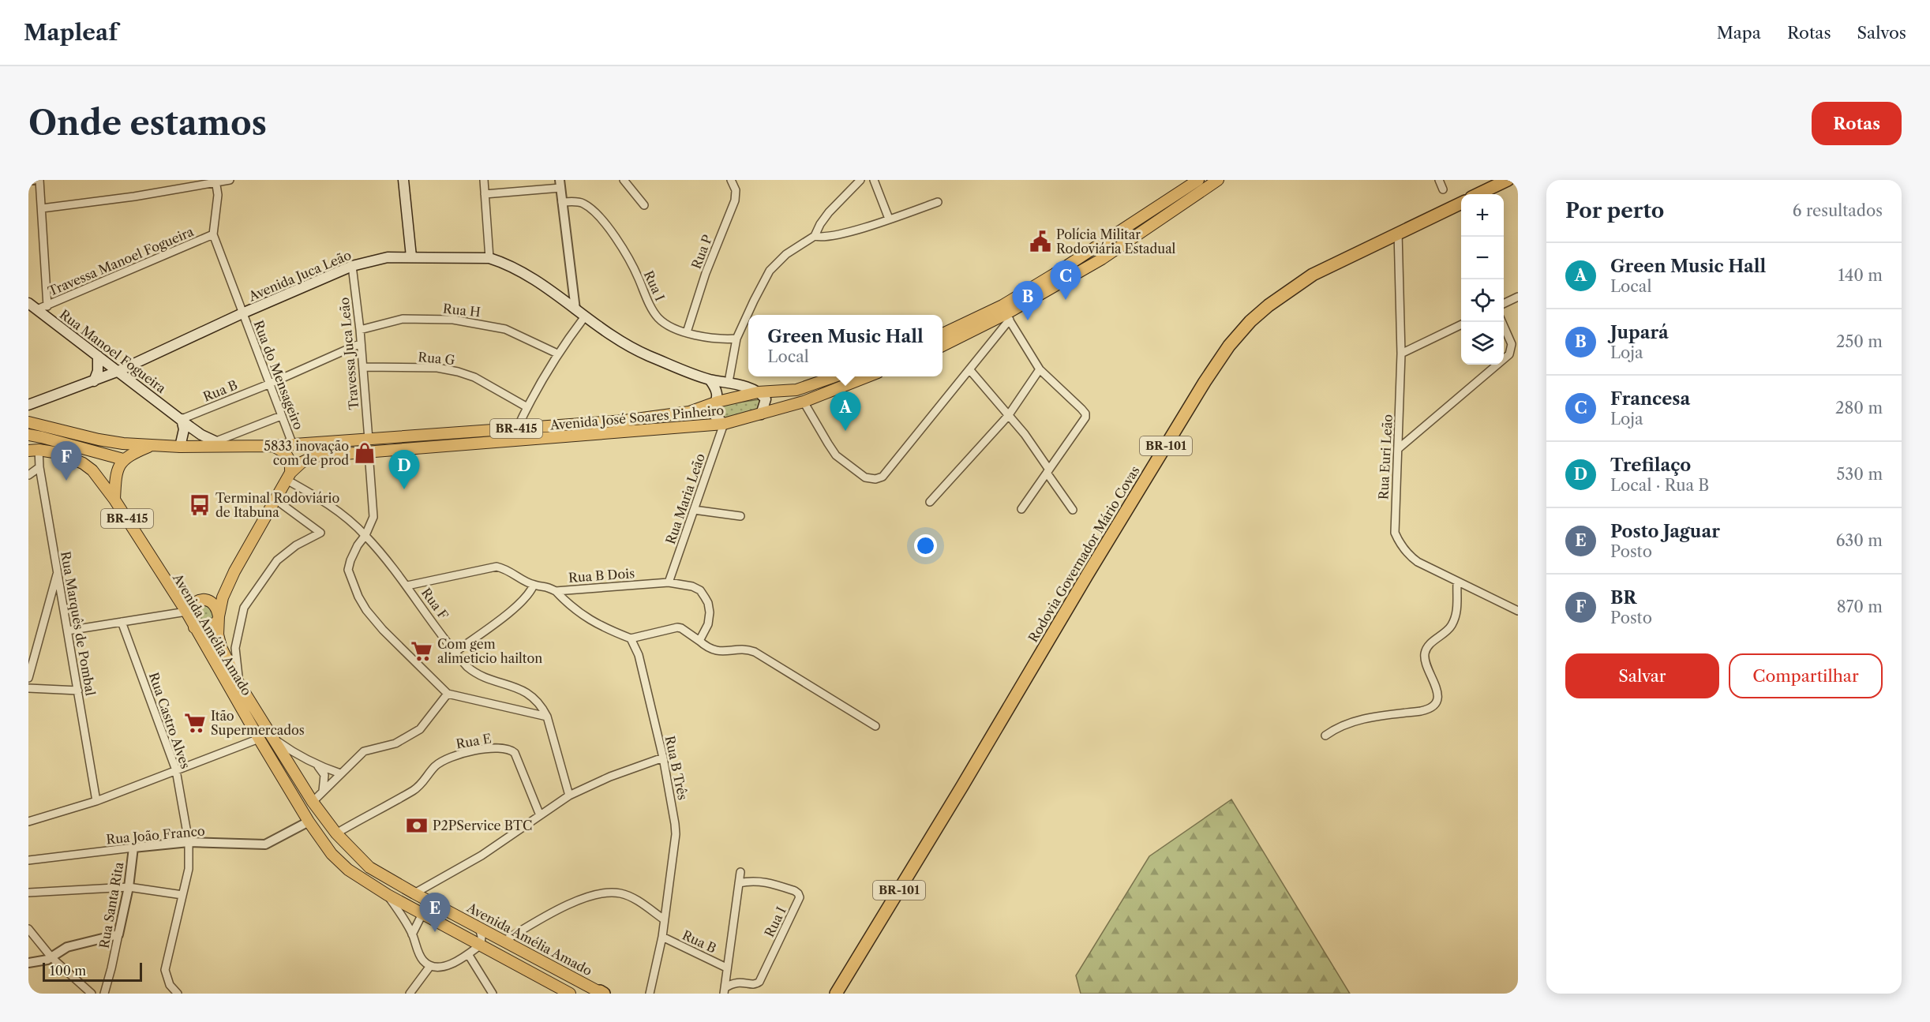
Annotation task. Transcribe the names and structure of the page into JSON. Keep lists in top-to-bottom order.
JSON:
{
  "streets": {
    "highway": ["BR-101", "Rodovia Governador Mário Covas"],
    "main road": [
      "Avenida Juca Leão",
      "Rua Manoel Fogueira",
      "Avenida José Soares Pinheiro",
      "BR-415",
      "Avenida Amélia Amado"
    ],
    "street": [
      "Rua P",
      "Travessa Manoel Fogueira",
      "Rua I",
      "Rua H",
      "Travessa Juca Leão",
      "Rua G",
      "Rua do Mensageiro",
      "Rua B",
      "Rua Euri Leão",
      "Rua Maria Leão",
      "Rua B Dois",
      "Rua F",
      "Rua Marquês de Pombal",
      "Rua Castro Alves",
      "Rua E",
      "Rua B Três",
      "Rua João Franco",
      "Rua Santa Rita"
    ]
  },
  "crossings": [
    ["Rua P", "Rua I"],
    ["Travessa Manoel Fogueira", "Rua Manoel Fogueira"],
    ["Avenida Juca Leão", "Rua Manoel Fogueira"],
    ["Avenida Juca Leão", "Travessa Juca Leão"],
    ["Avenida Juca Leão", "Rua do Mensageiro"],
    ["Avenida Juca Leão", "Avenida José Soares Pinheiro"],
    ["Rua I", "Rua B"],
    ["Rua H", "Travessa Juca Leão"],
    ["Rua Manoel Fogueira", "Rua B"],
    ["Rua Manoel Fogueira", "Avenida José Soares Pinheiro"],
    ["Travessa Juca Leão", "Rua G"],
    ["Travessa Juca Leão", "Avenida José Soares Pinheiro"],
    ["Rua do Mensageiro", "Rua B"],
    ["Rua do Mensageiro", "Avenida José Soares Pinheiro"],
    ["Rua B", "Rua B Três"],
    ["Avenida José Soares Pinheiro", "BR-415"],
    ["Avenida José Soares Pinheiro", "Rua Maria Leão"],
    ["Avenida José Soares Pinheiro", "Rua F"],
    ["Avenida José Soares Pinheiro", "Avenida Amélia Amado"],
    ["Rua Euri Leão", "Rodovia Governador Mário Covas"],
    ["Rua Maria Leão", "Rua B Dois"],
    ["Rua B Dois", "Rua F"],
    ["Rua F", "Avenida Amélia Amado"],
    ["Rua Marquês de Pombal", "Avenida Amélia Amado"],
    ["Avenida Amélia Amado", "Rua E"],
    ["Avenida Amélia Amado", "Rua João Franco"],
    ["Rua Castro Alves", "Rua João Franco"],
    ["Rua João Franco", "Rua Santa Rita"]
  ],
  "places": {
    "public building": ["Polícia Militar Rodoviária Estadual"],
    "shop": ["5833 inovação com de prod"],
    "bus stop": ["Terminal Rodoviário de Itabuna"],
    "supermarket": ["Com gem alimeticio hailton", "Itão Supermercados"],
    "bank": ["P2PService BTC"]
  },
  "scale_bar": "100 m",
  "page": {
    "header": "Mapleaf",
    "nav": ["Mapa", "Rotas", "Salvos"],
    "buttons": [
      "Rotas",
      ["Salvar", "Compartilhar"]
    ],
    "title": "Onde estamos",
    "heading": ["Por perto", "6 resultados"],
    "map_buttons": ["+", "−"],
    "list": [
      {
        "mark": "A",
        "name": "Green Music Hall",
        "note": "Local",
        "value": "140 m"
      },
      {
        "mark": "B",
        "name": "Jupará",
        "note": "Loja",
        "value": "250 m"
      },
      {
        "mark": "C",
        "name": "Francesa",
        "note": "Loja",
        "value": "280 m"
      },
      {
        "mark": "D",
        "name": "Trefilaço",
        "note": "Local · Rua B",
        "value": "530 m"
      },
      {
        "mark": "E",
        "name": "Posto Jaguar",
        "note": "Posto",
        "value": "630 m"
      },
      {
        "mark": "F",
        "name": "BR",
        "note": "Posto",
        "value": "870 m"
      }
    ],
    "pins": [
      "C",
      "B",
      "A",
      "F",
      "D",
      "E"
    ],
    "popup": ["Green Music Hall", "Local"],
    "scale": "100 m"
  }
}
